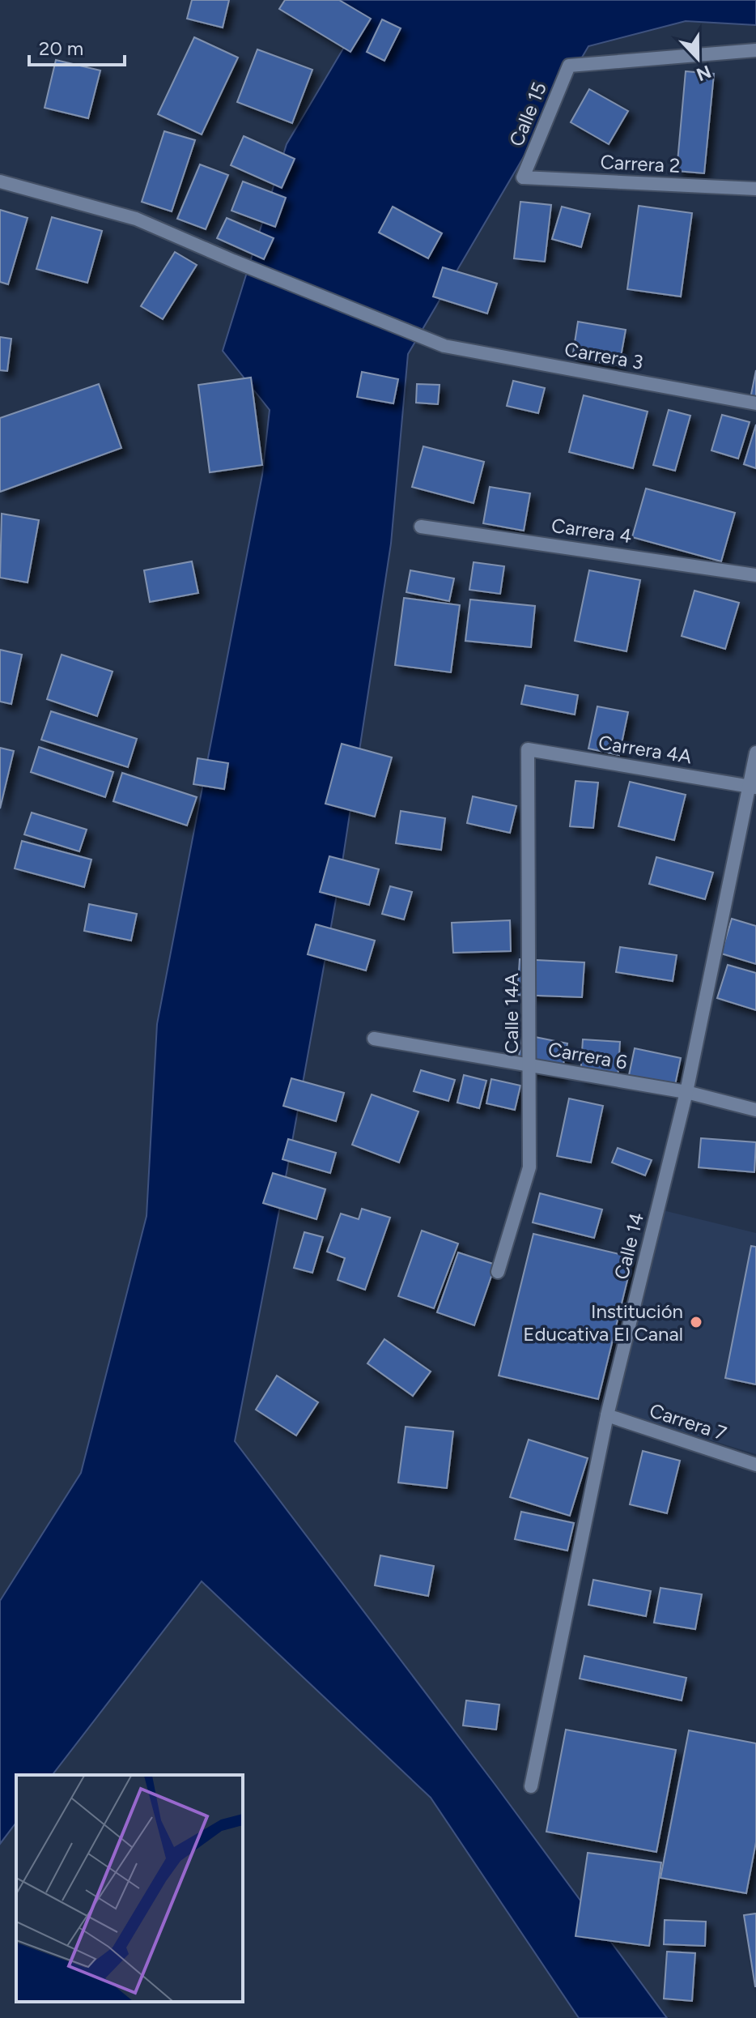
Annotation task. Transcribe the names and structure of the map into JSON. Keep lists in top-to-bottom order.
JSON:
{
  "streets": {
    "street": [
      "Calle 15",
      "Carrera 2",
      "Carrera 3",
      "Carrera 4",
      "Carrera 4A",
      "Calle 14A",
      "Carrera 6",
      "Calle 14",
      "Carrera 7"
    ]
  },
  "crossings": [
    ["Calle 15", "Carrera 2"],
    ["Carrera 4A", "Calle 14A"],
    ["Carrera 4A", "Calle 14"],
    ["Calle 14A", "Carrera 6"],
    ["Carrera 6", "Calle 14"],
    ["Calle 14", "Carrera 7"]
  ],
  "places": ["Institución Educativa El Canal"],
  "scale_bar": "20 m",
  "north": "bottom"
}
